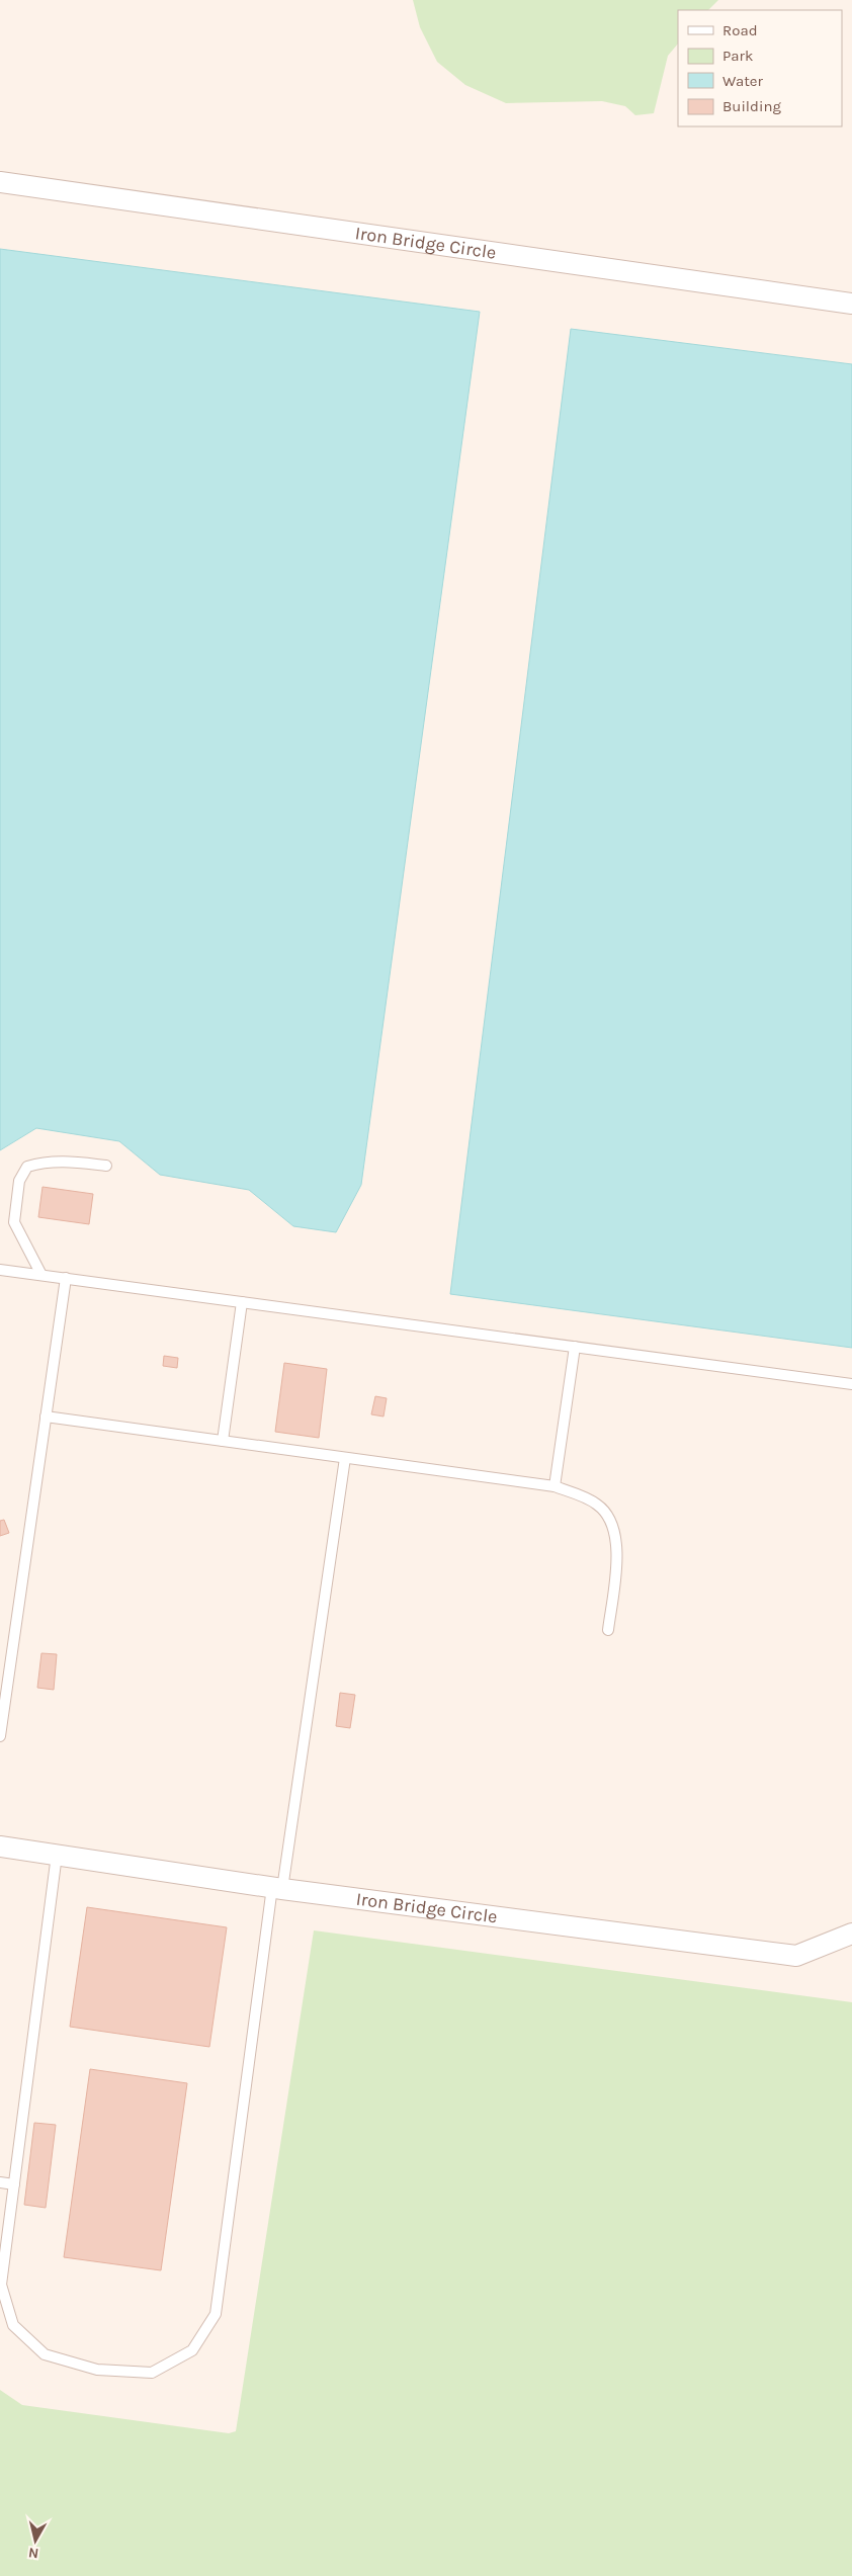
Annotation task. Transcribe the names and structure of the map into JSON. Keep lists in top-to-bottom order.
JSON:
{
  "streets": {
    "street": ["Iron Bridge Circle"]
  },
  "legend": [
    "Road",
    "Park",
    "Water",
    "Building"
  ],
  "north": "bottom"
}
